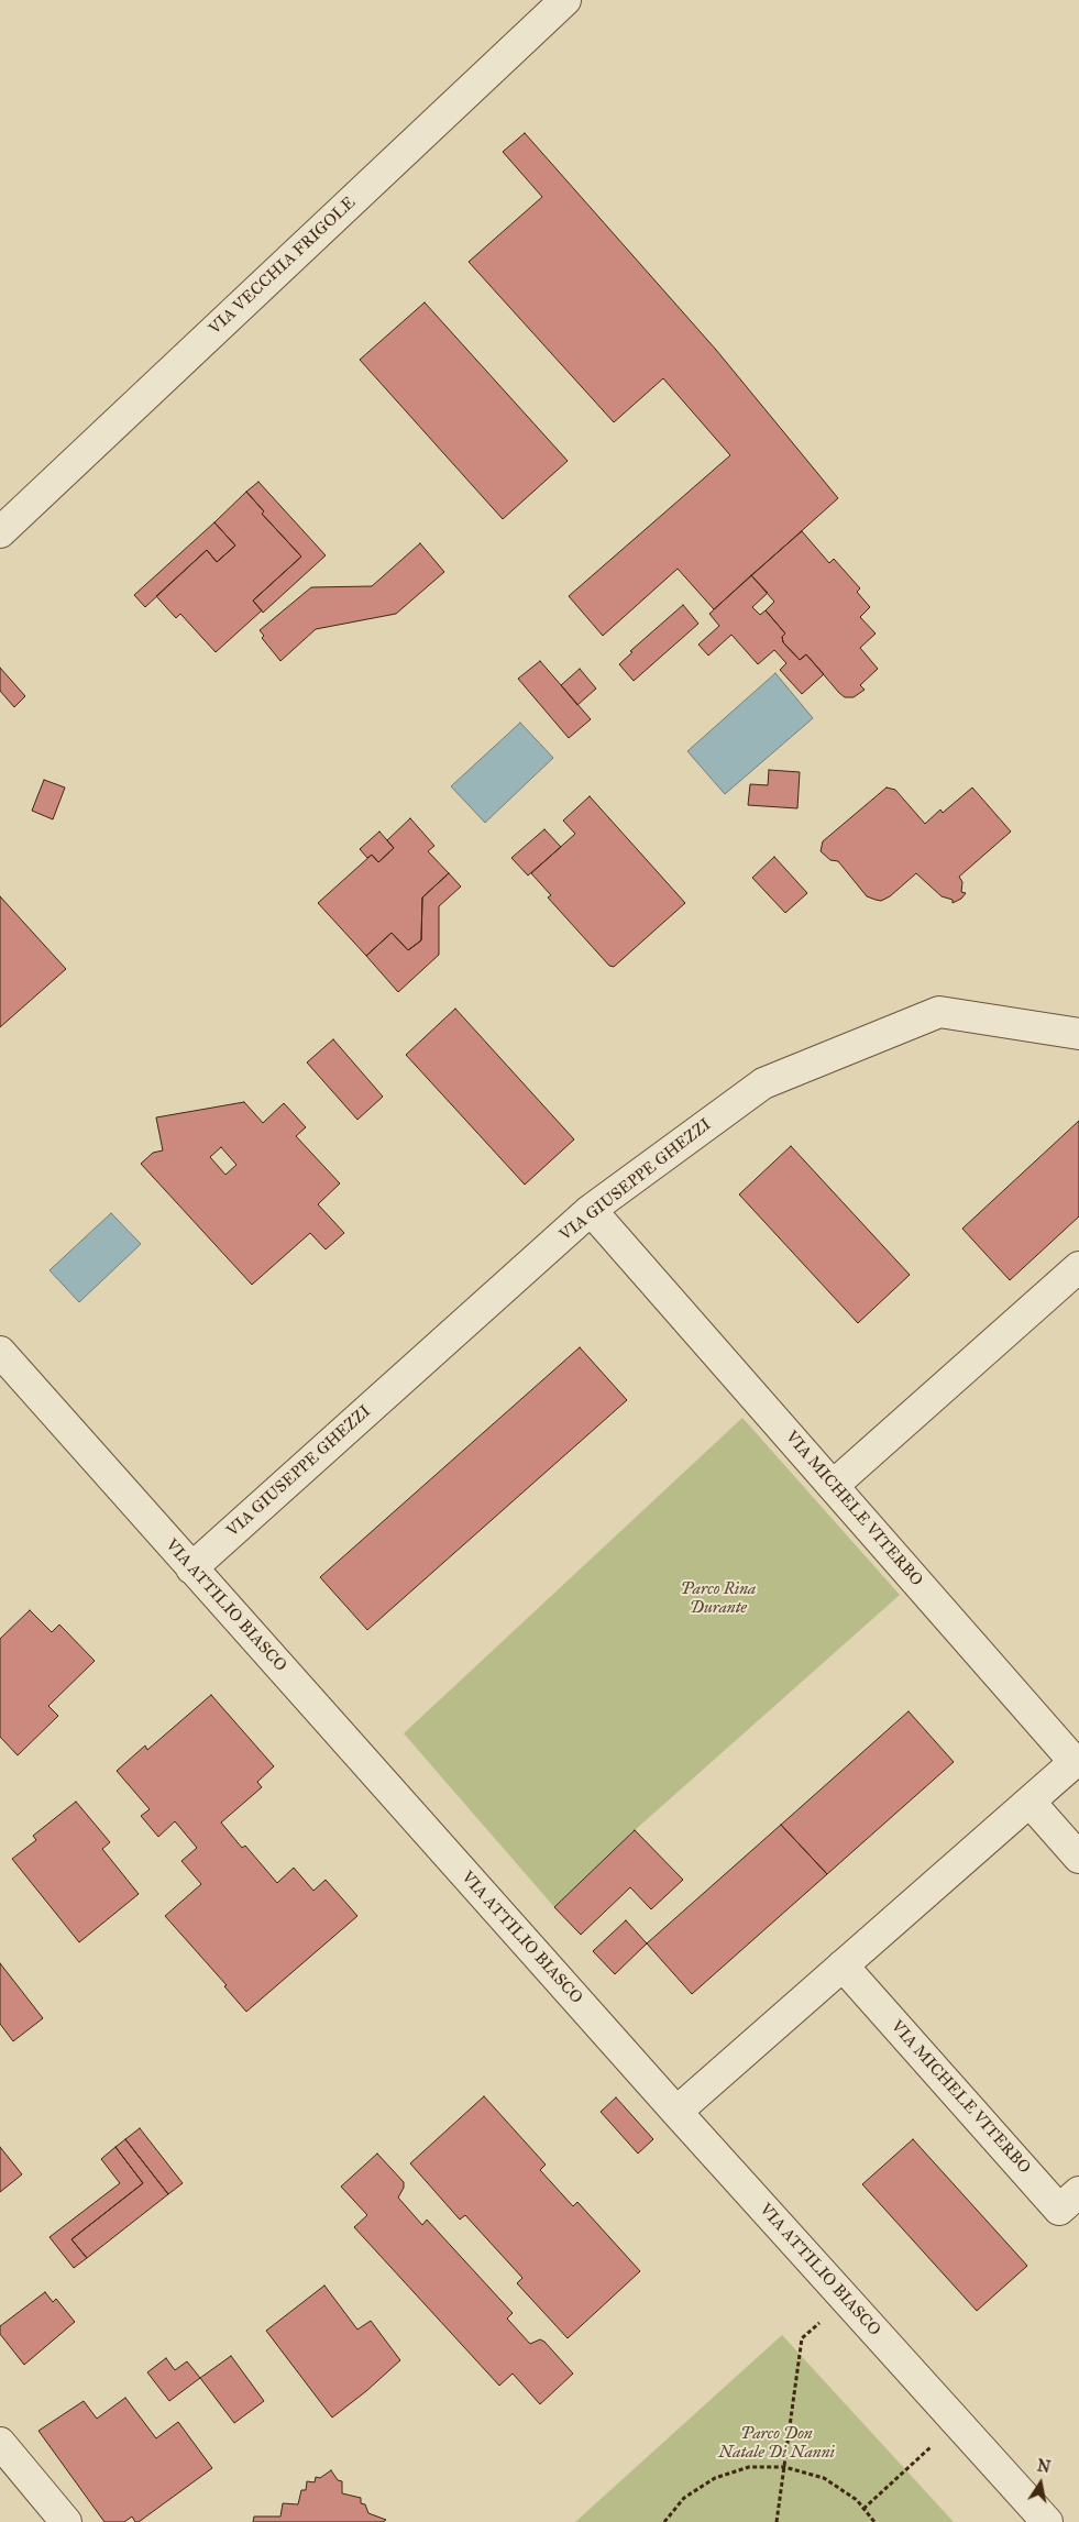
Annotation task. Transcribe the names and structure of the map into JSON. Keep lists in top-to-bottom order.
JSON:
{
  "streets": {
    "street": [
      "VIA VECCHIA FRIGOLE",
      "VIA GIUSEPPE GHEZZI",
      "VIA MICHELE VITERBO",
      "VIA ATTILIO BIASCO"
    ]
  },
  "crossings": [
    ["VIA GIUSEPPE GHEZZI", "VIA MICHELE VITERBO"],
    ["VIA GIUSEPPE GHEZZI", "VIA ATTILIO BIASCO"],
    ["VIA MICHELE VITERBO", "VIA ATTILIO BIASCO"]
  ],
  "parks": ["Parco Rina Durante", "Parco Don Natale Di Nanni"],
  "north": "top"
}
